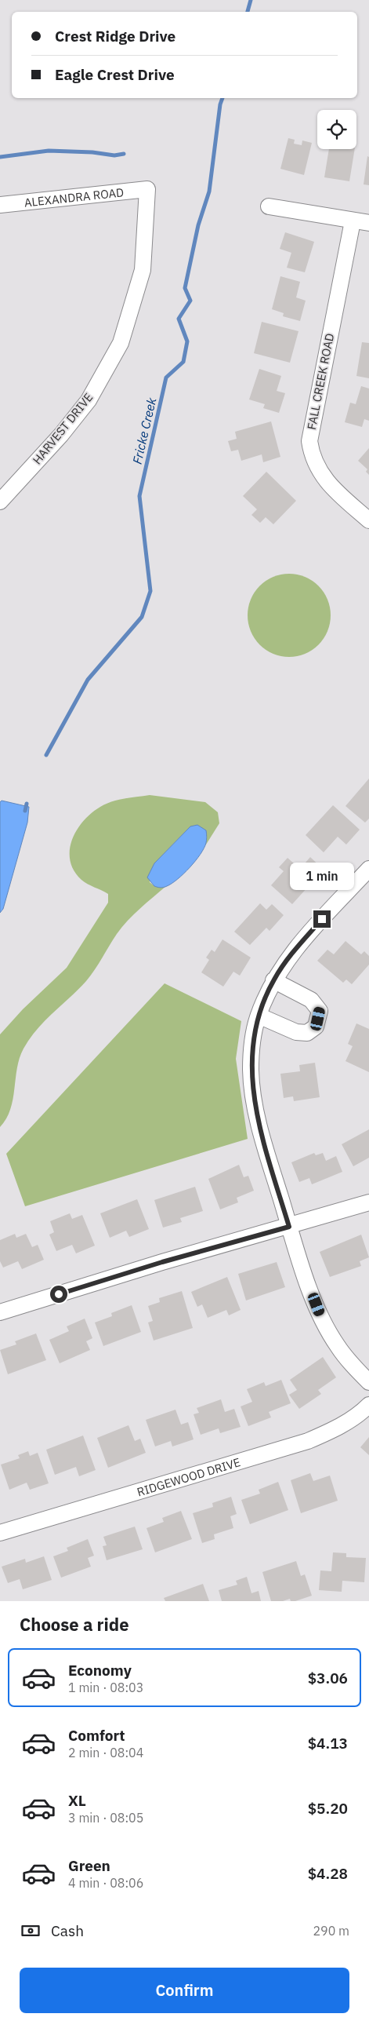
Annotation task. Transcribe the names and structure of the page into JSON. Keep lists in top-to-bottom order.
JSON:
{
  "streets": {
    "street": [
      "ALEXANDRA ROAD",
      "FALL CREEK ROAD",
      "HARVEST DRIVE",
      "RIDGEWOOD DRIVE"
    ]
  },
  "crossings": [
    ["ALEXANDRA ROAD", "HARVEST DRIVE"]
  ],
  "water": ["Fricke Creek"],
  "page": {
    "banner": ["Crest Ridge Drive", "Eagle Crest Drive"],
    "bubble": "1 min",
    "heading": "Choose a ride",
    "list": [
      {
        "name": "Economy",
        "note": "1 min · 08:03",
        "value": "$3.06"
      },
      {
        "name": "Comfort",
        "note": "2 min · 08:04",
        "value": "$4.13"
      },
      {
        "name": "XL",
        "note": "3 min · 08:05",
        "value": "$5.20"
      },
      {
        "name": "Green",
        "note": "4 min · 08:06",
        "value": "$4.28"
      }
    ],
    "pay": ["Cash", "290 m"],
    "buttons": "Confirm"
  }
}
